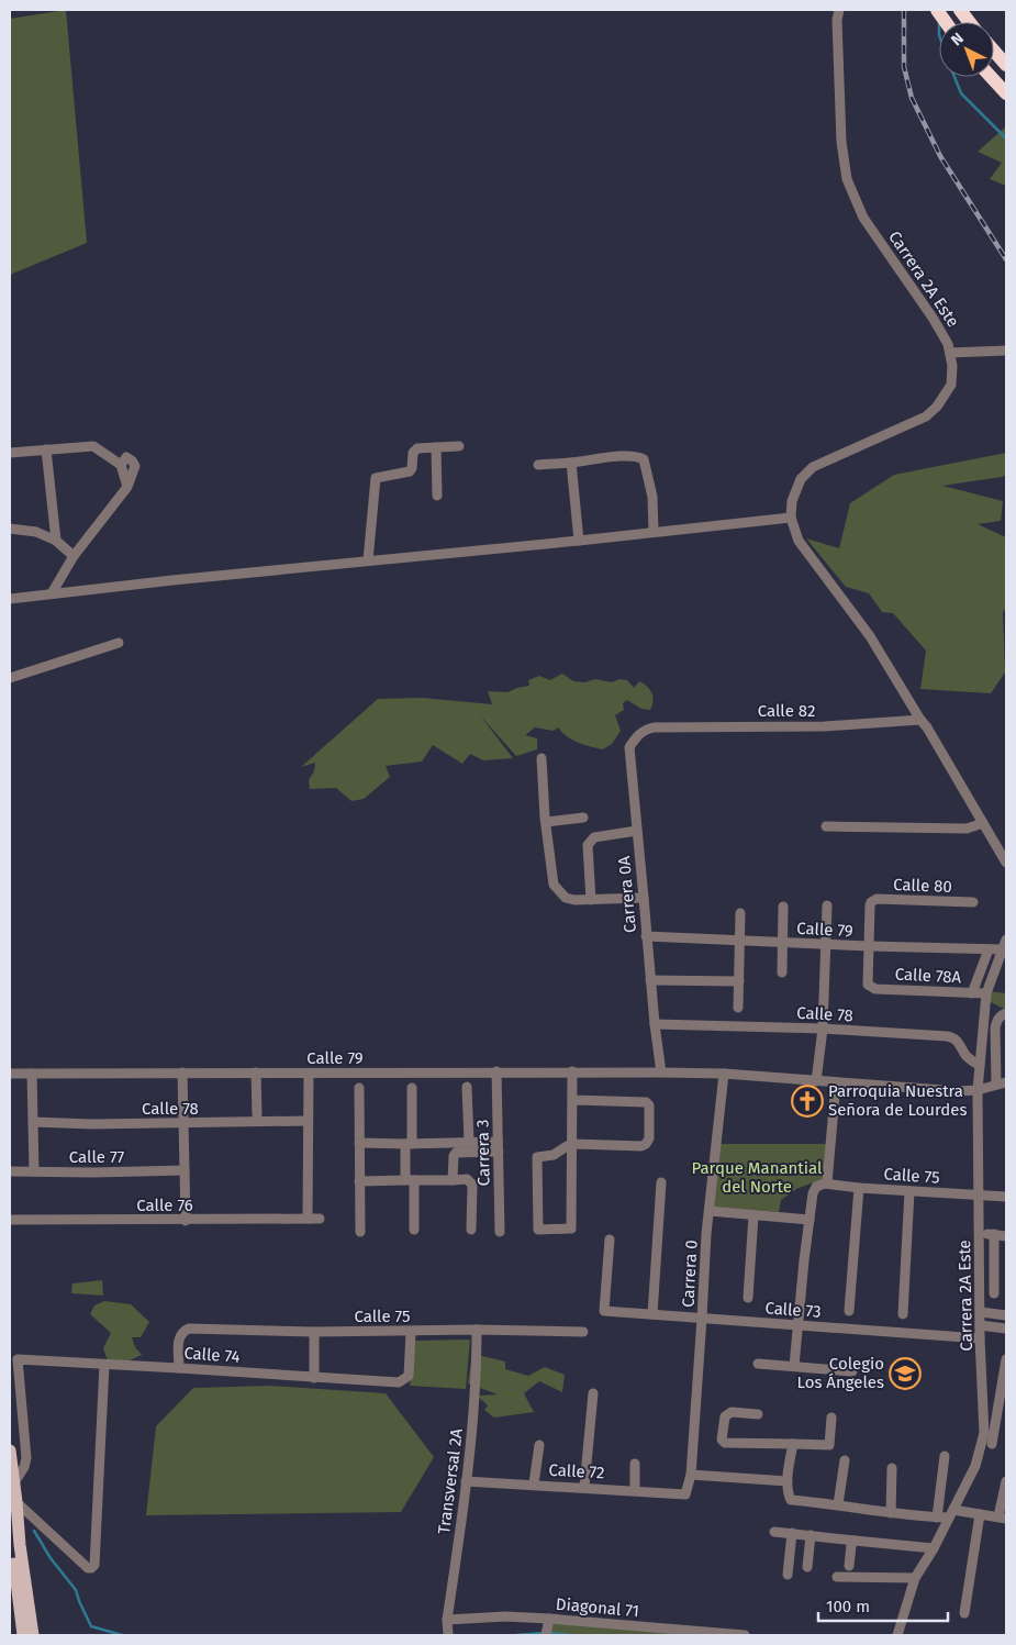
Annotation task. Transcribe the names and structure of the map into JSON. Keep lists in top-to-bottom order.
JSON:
{
  "streets": {
    "street": [
      "Carrera 2A Este",
      "Calle 82",
      "Calle 80",
      "Carrera 0A",
      "Calle 79",
      "Calle 78A",
      "Calle 78",
      "Carrera 3",
      "Calle 77",
      "Calle 75",
      "Calle 76",
      "Carrera 0",
      "Calle 73",
      "Calle 74",
      "Calle 72",
      "Transversal 2A",
      "Diagonal 71"
    ]
  },
  "crossings": [
    ["Carrera 2A Este", "Calle 79"],
    ["Carrera 2A Este", "Calle 78A"],
    ["Carrera 2A Este", "Calle 78"],
    ["Carrera 2A Este", "Calle 75"],
    ["Carrera 2A Este", "Calle 73"],
    ["Calle 82", "Carrera 0A"],
    ["Calle 80", "Calle 79"],
    ["Calle 80", "Calle 78A"],
    ["Carrera 0A", "Calle 79"],
    ["Carrera 0A", "Calle 78"],
    ["Calle 79", "Calle 78A"],
    ["Calle 79", "Carrera 3"],
    ["Calle 75", "Calle 74"],
    ["Calle 75", "Transversal 2A"],
    ["Carrera 0", "Calle 73"],
    ["Carrera 0", "Calle 72"],
    ["Calle 72", "Transversal 2A"],
    ["Transversal 2A", "Diagonal 71"]
  ],
  "parks": ["Parque Manantial del Norte"],
  "places": {
    "church": ["Parroquia Nuestra Señora de Lourdes"],
    "school or university": ["Colegio Los Ángeles"]
  },
  "scale_bar": "100 m",
  "north": "top left"
}
